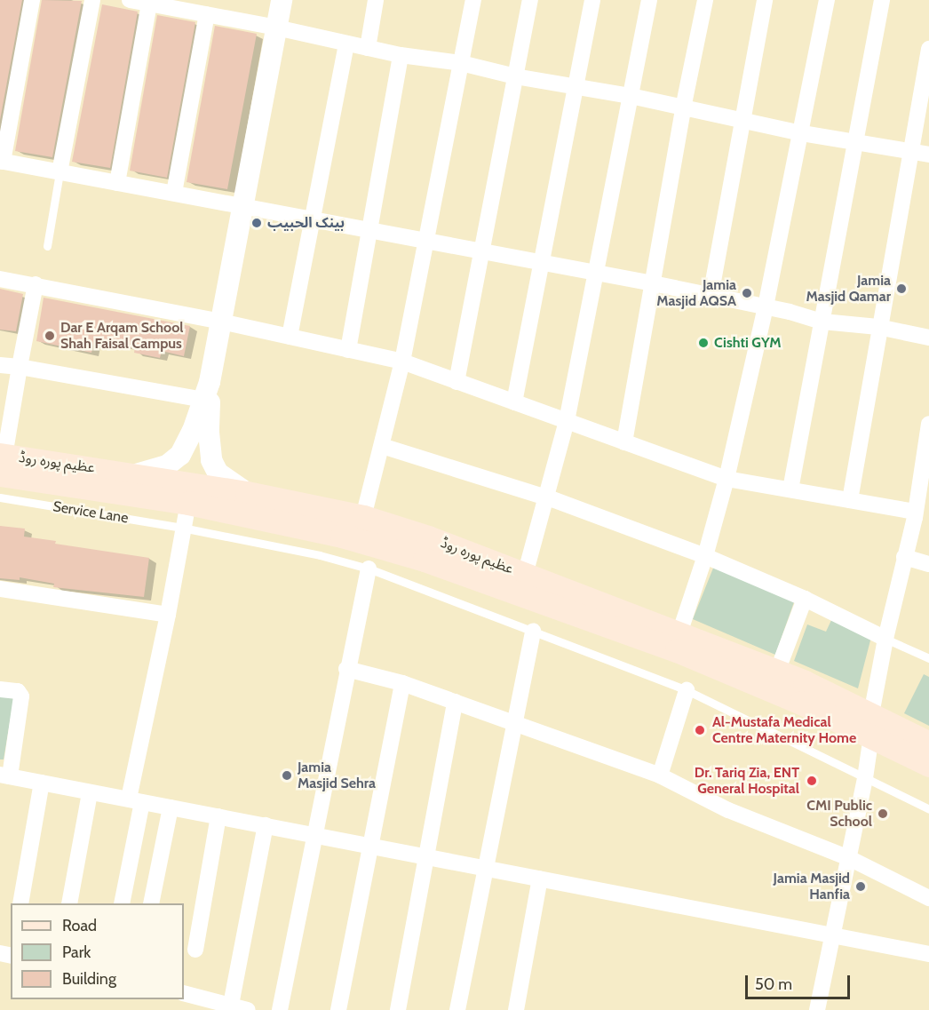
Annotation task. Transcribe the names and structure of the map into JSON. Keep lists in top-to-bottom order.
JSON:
{
  "streets": {
    "main road": ["عظیم پورہ روڈ"],
    "lane": ["Service Lane"]
  },
  "places": [
    "بينک الحبيب",
    "Jamia Masjid Qamar",
    "Jamia Masjid AQSA",
    "Dar E Arqam School Shah Faisal Campus",
    "Cishti GYM",
    "Al-Mustafa Medical Centre Maternity Home",
    "Jamia Masjid Sehra",
    "Dr. Tariq Zia, ENT General Hospital",
    "CMI Public School",
    "Jamia Masjid Hanfia"
  ],
  "legend": ["Road", "Park", "Building"],
  "scale_bar": "50 m"
}
